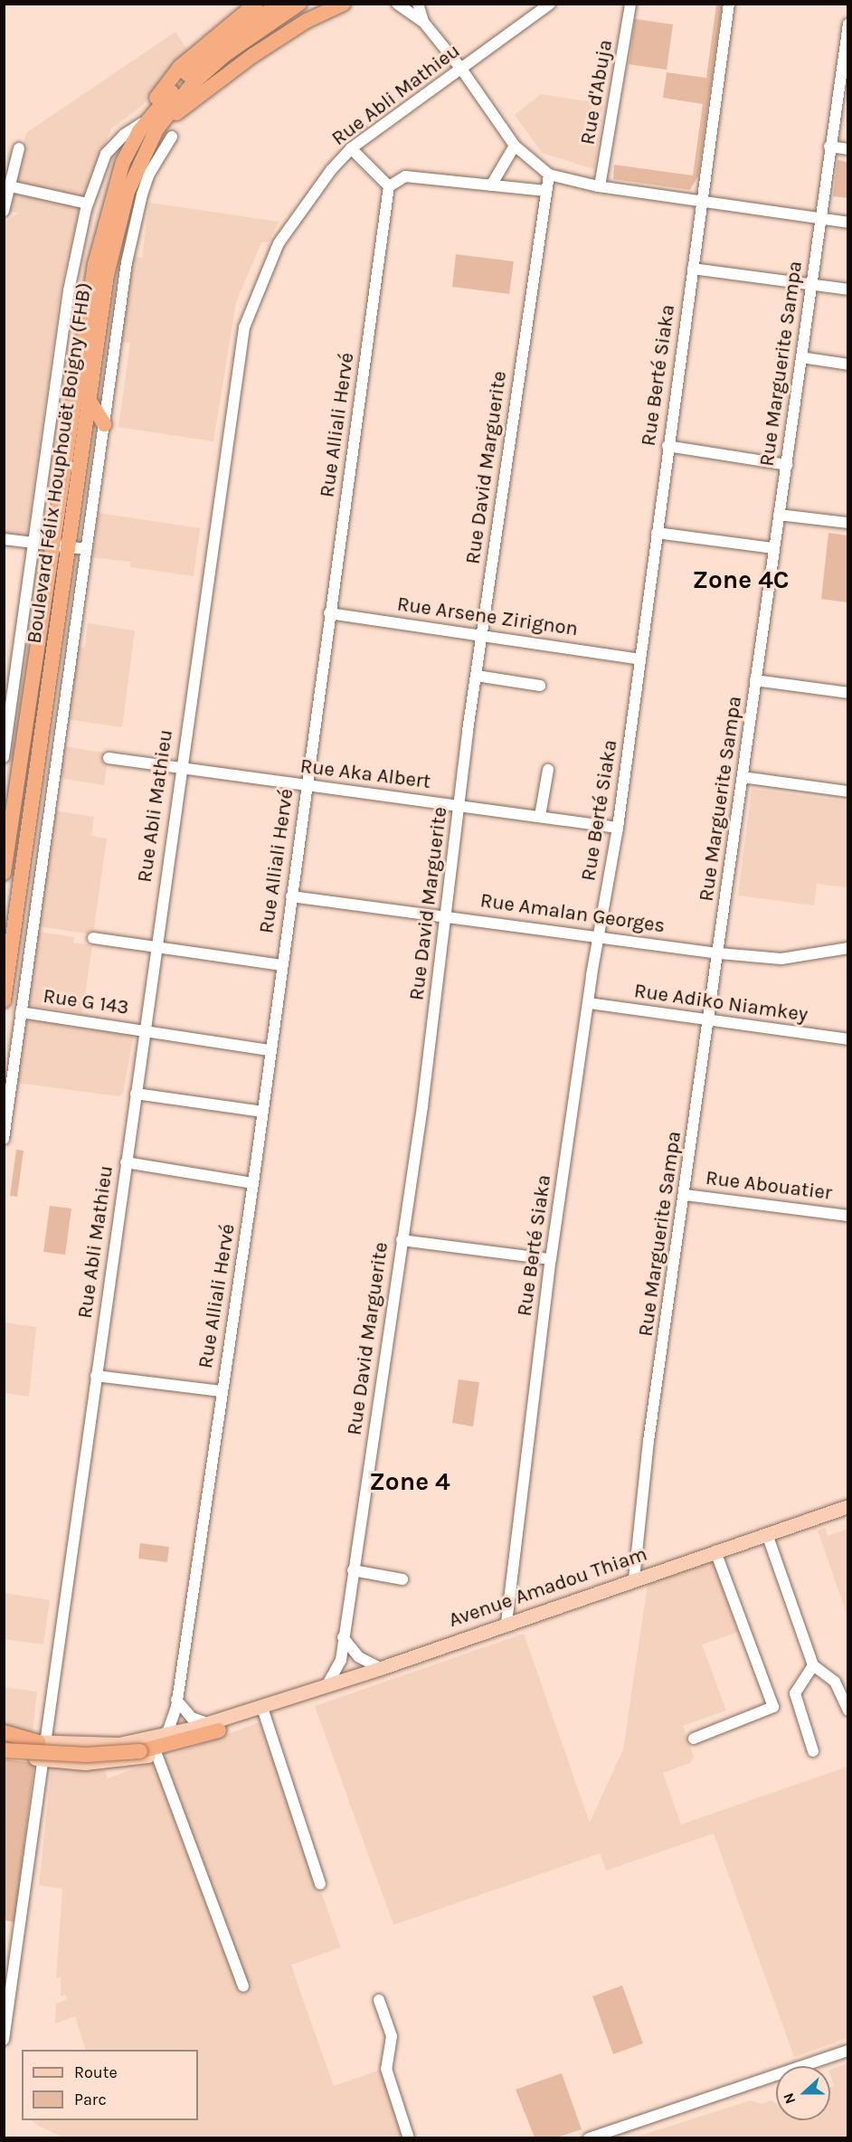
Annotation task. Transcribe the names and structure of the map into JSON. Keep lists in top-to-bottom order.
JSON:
{
  "streets": {
    "highway": ["Boulevard Félix Houphouët Boigny (FHB)"],
    "main road": ["Avenue Amadou Thiam"],
    "street": [
      "Rue d'Abuja",
      "Rue Abli Mathieu",
      "Rue Marguerite Sampa",
      "Rue Berté Siaka",
      "Rue Alliali Hervé",
      "Rue David Marguerite",
      "Rue Arsene Zirignon",
      "Rue Aka Albert",
      "Rue Amalan Georges",
      "Rue G 143",
      "Rue Adiko Niamkey",
      "Rue Abouatier"
    ]
  },
  "crossings": [
    ["Rue Abli Mathieu", "Rue Aka Albert"],
    ["Rue Abli Mathieu", "Rue G 143"],
    ["Rue Abli Mathieu", "Avenue Amadou Thiam"],
    ["Rue Marguerite Sampa", "Rue Amalan Georges"],
    ["Rue Marguerite Sampa", "Rue Adiko Niamkey"],
    ["Rue Marguerite Sampa", "Rue Abouatier"],
    ["Rue Marguerite Sampa", "Avenue Amadou Thiam"],
    ["Rue Berté Siaka", "Rue Arsene Zirignon"],
    ["Rue Berté Siaka", "Rue Aka Albert"],
    ["Rue Berté Siaka", "Rue Amalan Georges"],
    ["Rue Berté Siaka", "Rue Adiko Niamkey"],
    ["Rue Berté Siaka", "Avenue Amadou Thiam"],
    ["Rue Alliali Hervé", "Rue Arsene Zirignon"],
    ["Rue Alliali Hervé", "Rue Aka Albert"],
    ["Rue Alliali Hervé", "Rue Amalan Georges"],
    ["Rue Alliali Hervé", "Rue G 143"],
    ["Rue Alliali Hervé", "Avenue Amadou Thiam"],
    ["Rue David Marguerite", "Rue Arsene Zirignon"],
    ["Rue David Marguerite", "Rue Aka Albert"],
    ["Rue David Marguerite", "Rue Amalan Georges"],
    ["Rue David Marguerite", "Avenue Amadou Thiam"]
  ],
  "districts": ["Zone 4C", "Zone 4"],
  "legend": ["Route", "Parc"],
  "north": "left"
}
